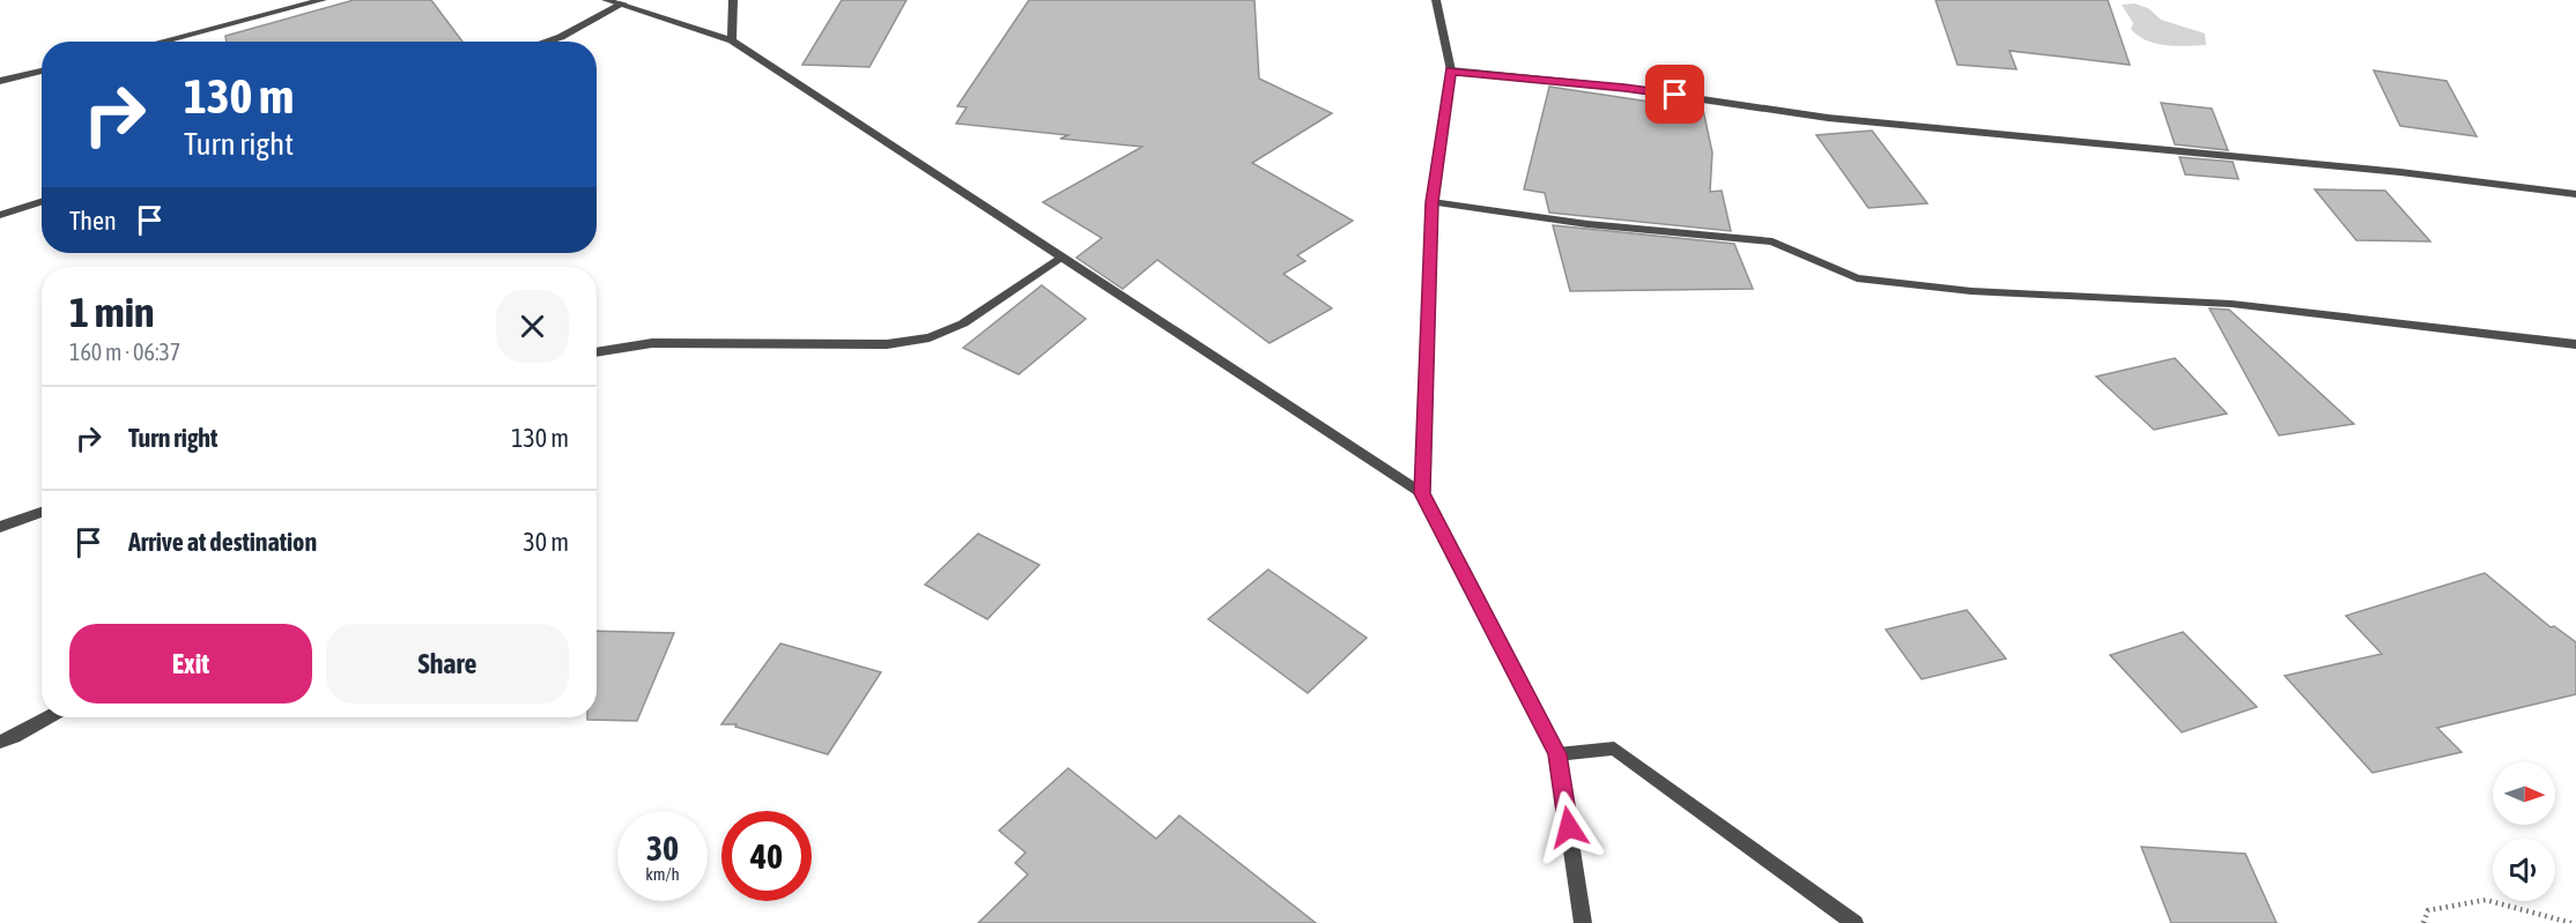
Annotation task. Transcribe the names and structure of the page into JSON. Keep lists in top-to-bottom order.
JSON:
{
  "north": "right",
  "page": {
    "turn": ["130 m", "Turn right"],
    "then": "Then",
    "heading": ["1 min", "160 m · 06:37"],
    "list": [
      {
        "name": "Turn right",
        "value": "130 m"
      },
      {
        "name": "Arrive at destination",
        "value": "30 m"
      }
    ],
    "buttons": ["Exit", "Share"],
    "speed": "30 km/h",
    "limit": "40"
  }
}
